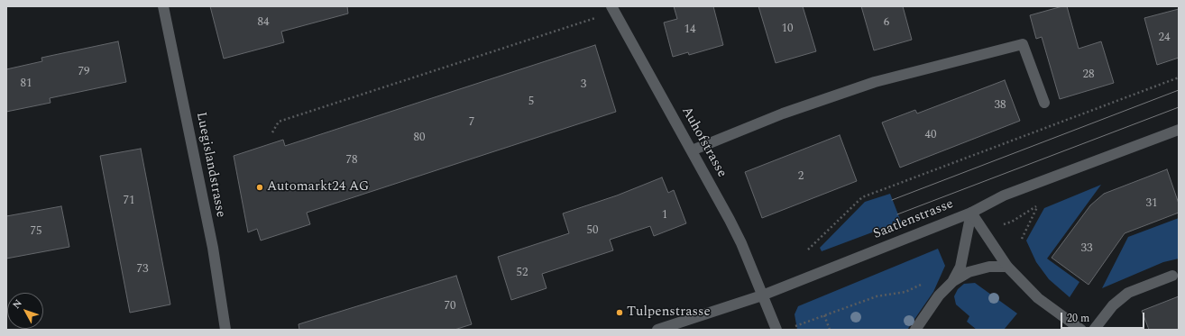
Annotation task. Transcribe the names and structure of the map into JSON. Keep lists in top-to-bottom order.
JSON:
{
  "streets": {
    "street": ["Auhofstrasse", "Luegislandstrasse", "Saatlenstrasse"]
  },
  "crossings": [
    ["Auhofstrasse", "Saatlenstrasse"]
  ],
  "places": ["Automarkt24 AG", "Tulpenstrasse"],
  "house_numbers": [
    "84",
    "6",
    "10",
    "14",
    "24",
    "79",
    "28",
    "81",
    "3",
    "5",
    "38",
    "7",
    "40",
    "80",
    "78",
    "2",
    "71",
    "31",
    "1",
    "50",
    "75",
    "33",
    "73",
    "52",
    "70"
  ],
  "scale_bar": "20 m",
  "north": "top left"
}
